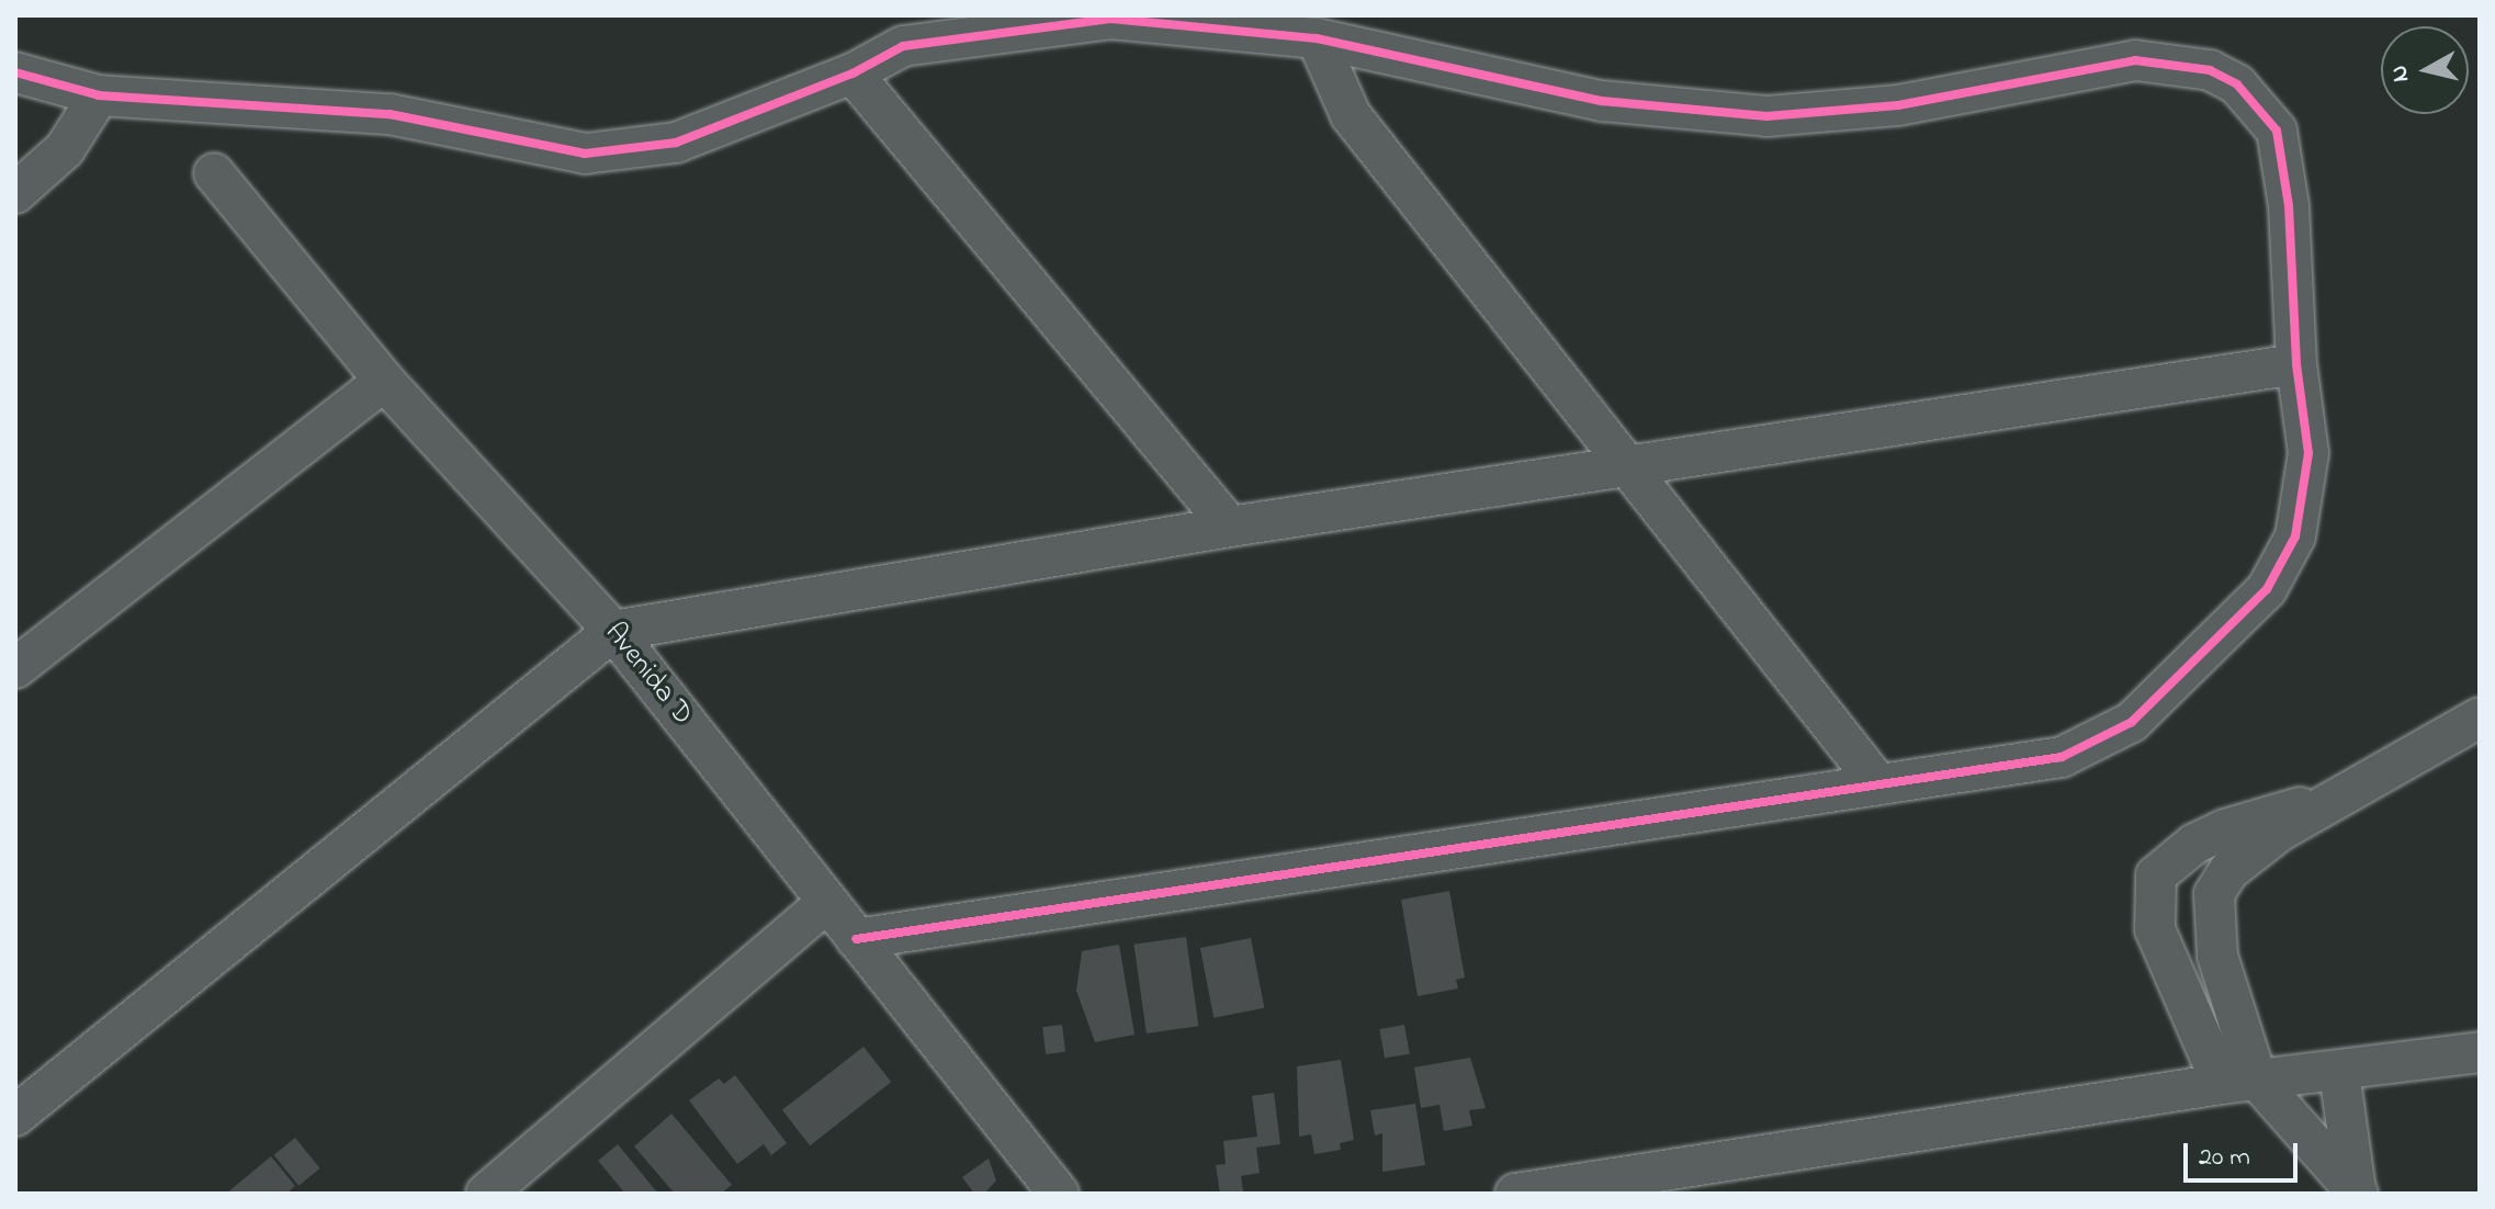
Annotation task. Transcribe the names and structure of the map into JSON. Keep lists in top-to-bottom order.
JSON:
{
  "streets": {
    "street": ["Avenida D"]
  },
  "scale_bar": "20 m",
  "north": "left"
}
